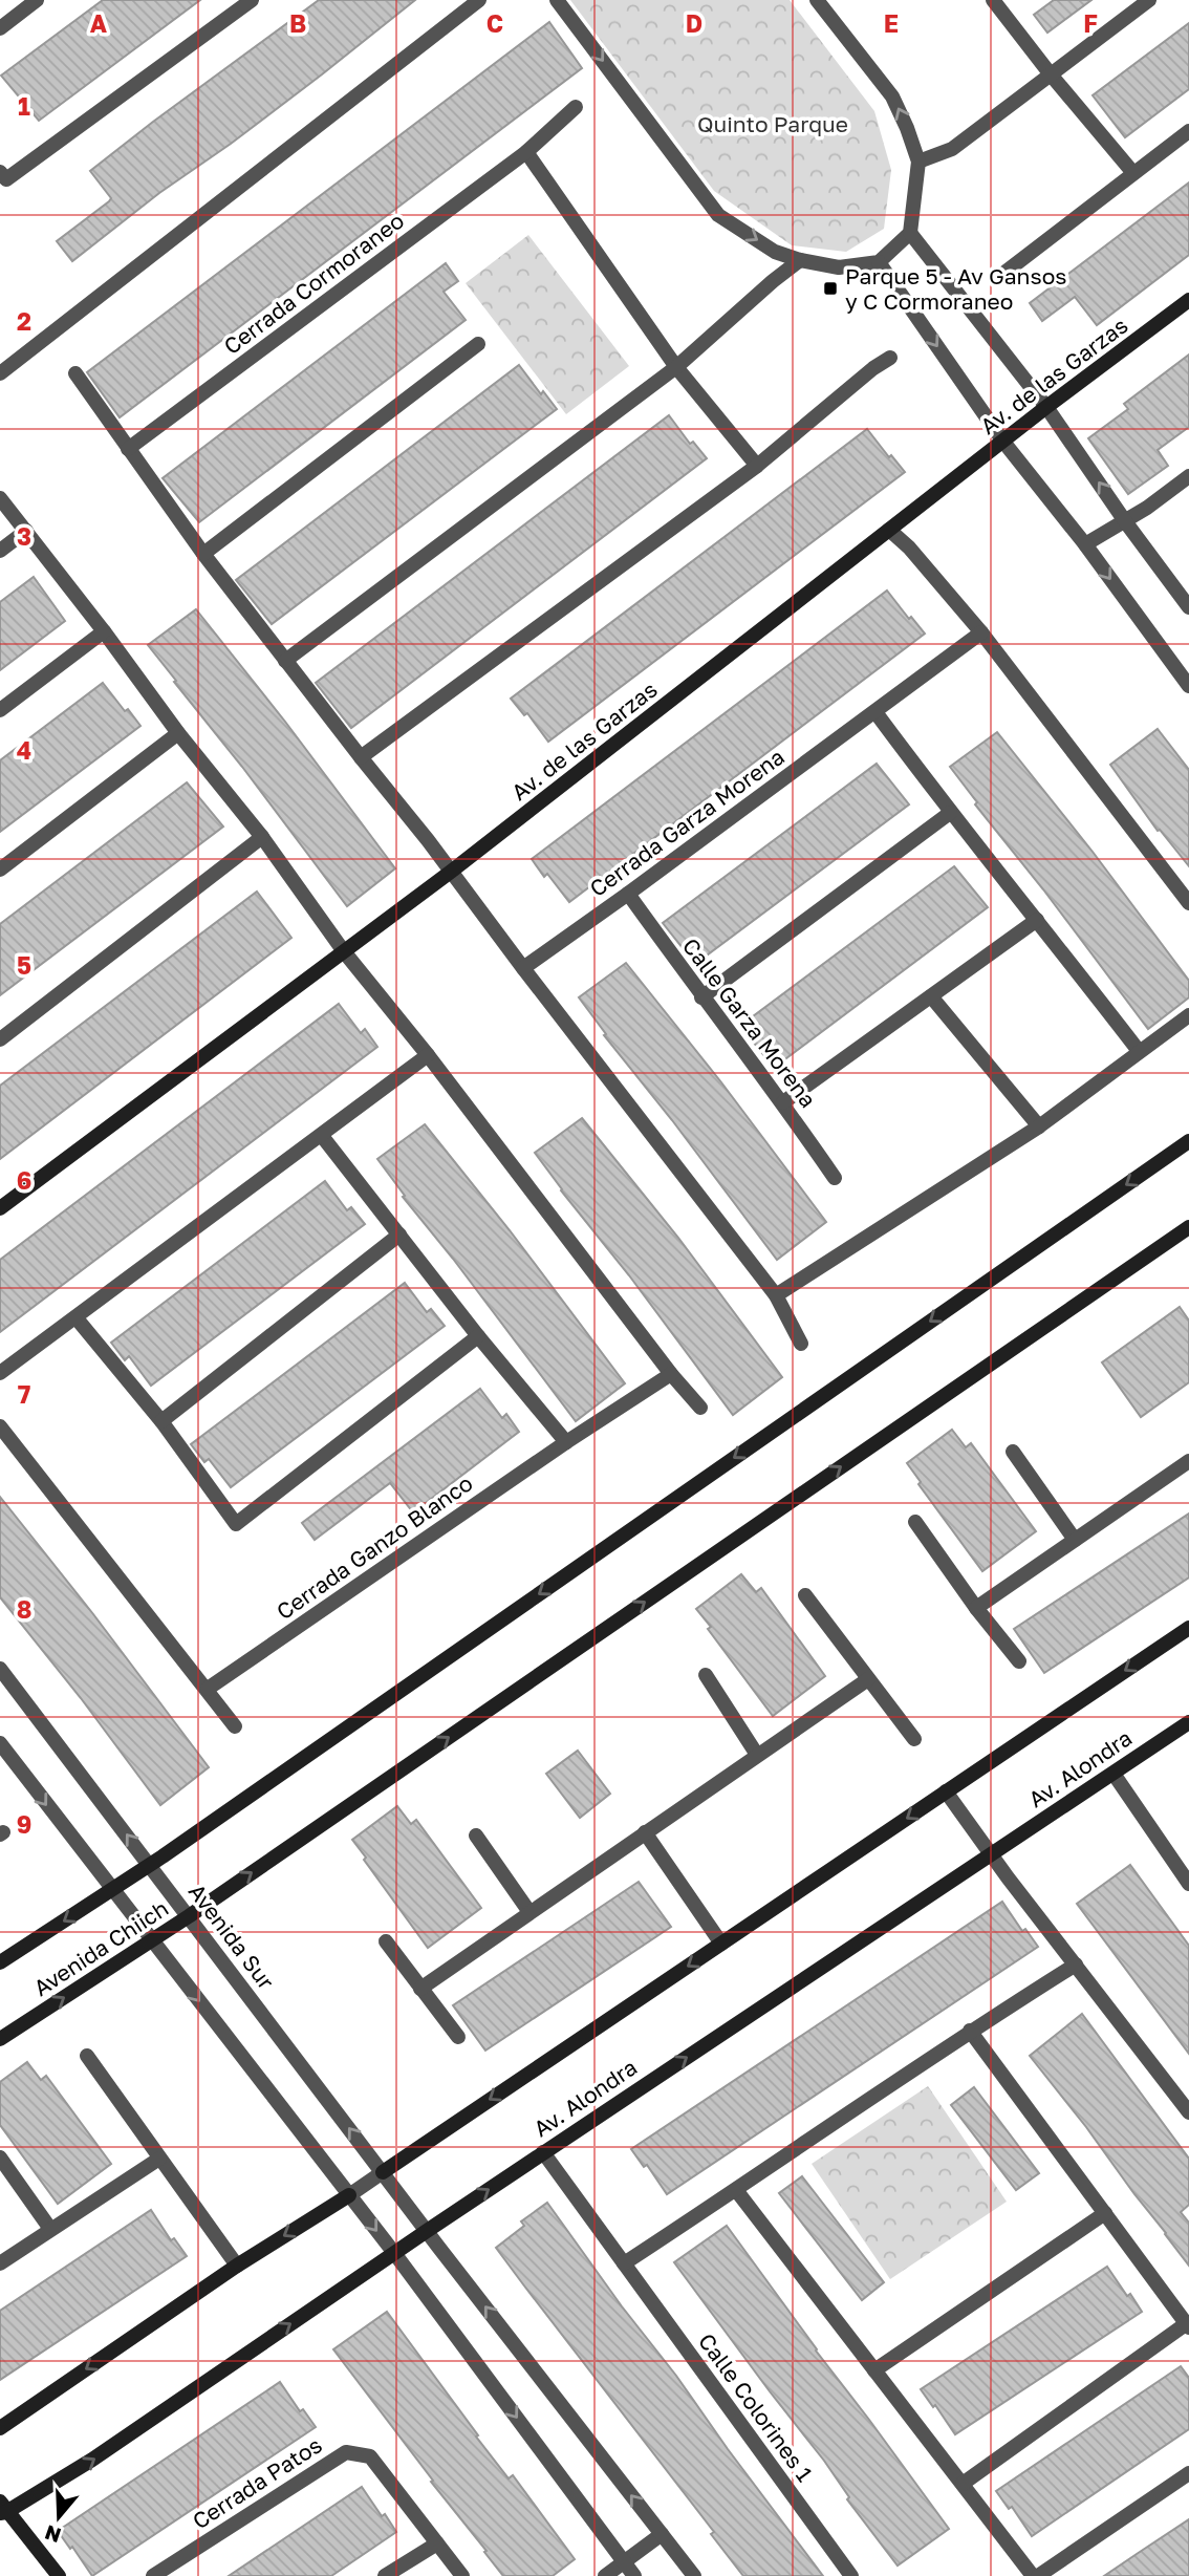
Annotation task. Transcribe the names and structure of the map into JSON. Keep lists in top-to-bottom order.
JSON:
{
  "streets": {
    "main road": ["Av. de las Garzas", "Av. Alondra", "Avenida Chiich"],
    "street": [
      "Cerrada Cormoraneo",
      "Cerrada Garza Morena",
      "Calle Garza Morena",
      "Cerrada Ganzo Blanco",
      "Avenida Sur",
      "Calle Colorines 1",
      "Cerrada Patos"
    ]
  },
  "crossings": [
    ["Cerrada Garza Morena", "Calle Garza Morena"],
    ["Av. Alondra", "Avenida Sur"],
    ["Av. Alondra", "Calle Colorines 1"],
    ["Avenida Sur", "Avenida Chiich"]
  ],
  "parks": ["Quinto Parque"],
  "places": {
    "transit": ["Parque 5 - Av Gansos y C Cormoraneo"]
  },
  "north": "bottom",
  "grid": {
    "columns": [
      "A",
      "B",
      "C",
      "D",
      "E",
      "F"
    ],
    "rows": [
      "1",
      "2",
      "3",
      "4",
      "5",
      "6",
      "7",
      "8",
      "9"
    ]
  }
}
